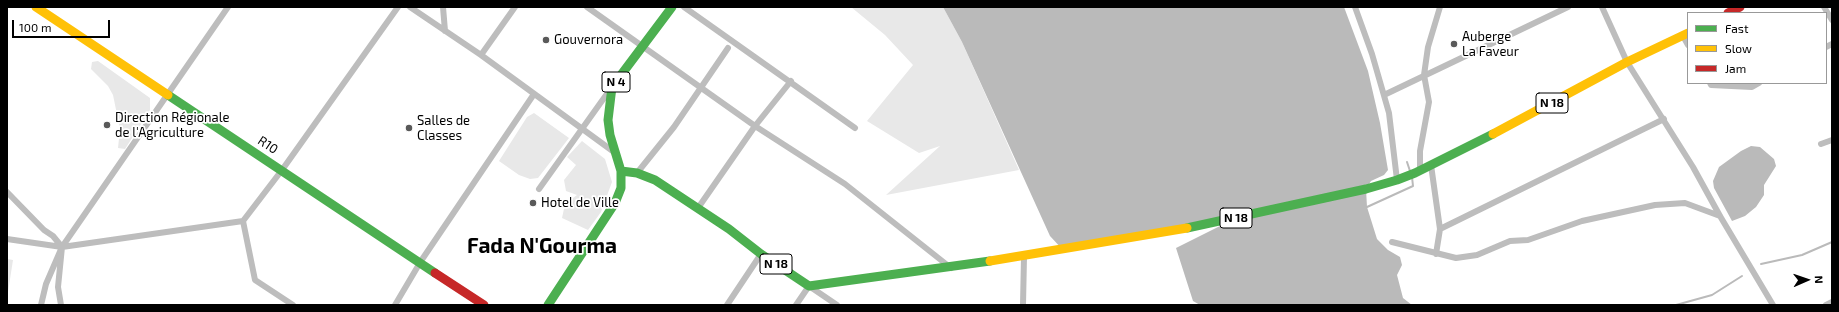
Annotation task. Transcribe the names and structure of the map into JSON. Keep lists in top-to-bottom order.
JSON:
{
  "streets": {
    "main road": ["N 4", "N 18", "R10"]
  },
  "crossings": [
    ["N 4", "N 18"]
  ],
  "districts": ["Fada N'Gourma"],
  "places": [
    "Gouvernora",
    "Auberge La Faveur",
    "Direction Régionale de l'Agriculture",
    "Salles de Classes",
    "Hotel de Ville"
  ],
  "legend": ["Fast", "Slow", "Jam"],
  "scale_bar": "100 m",
  "north": "right"
}
